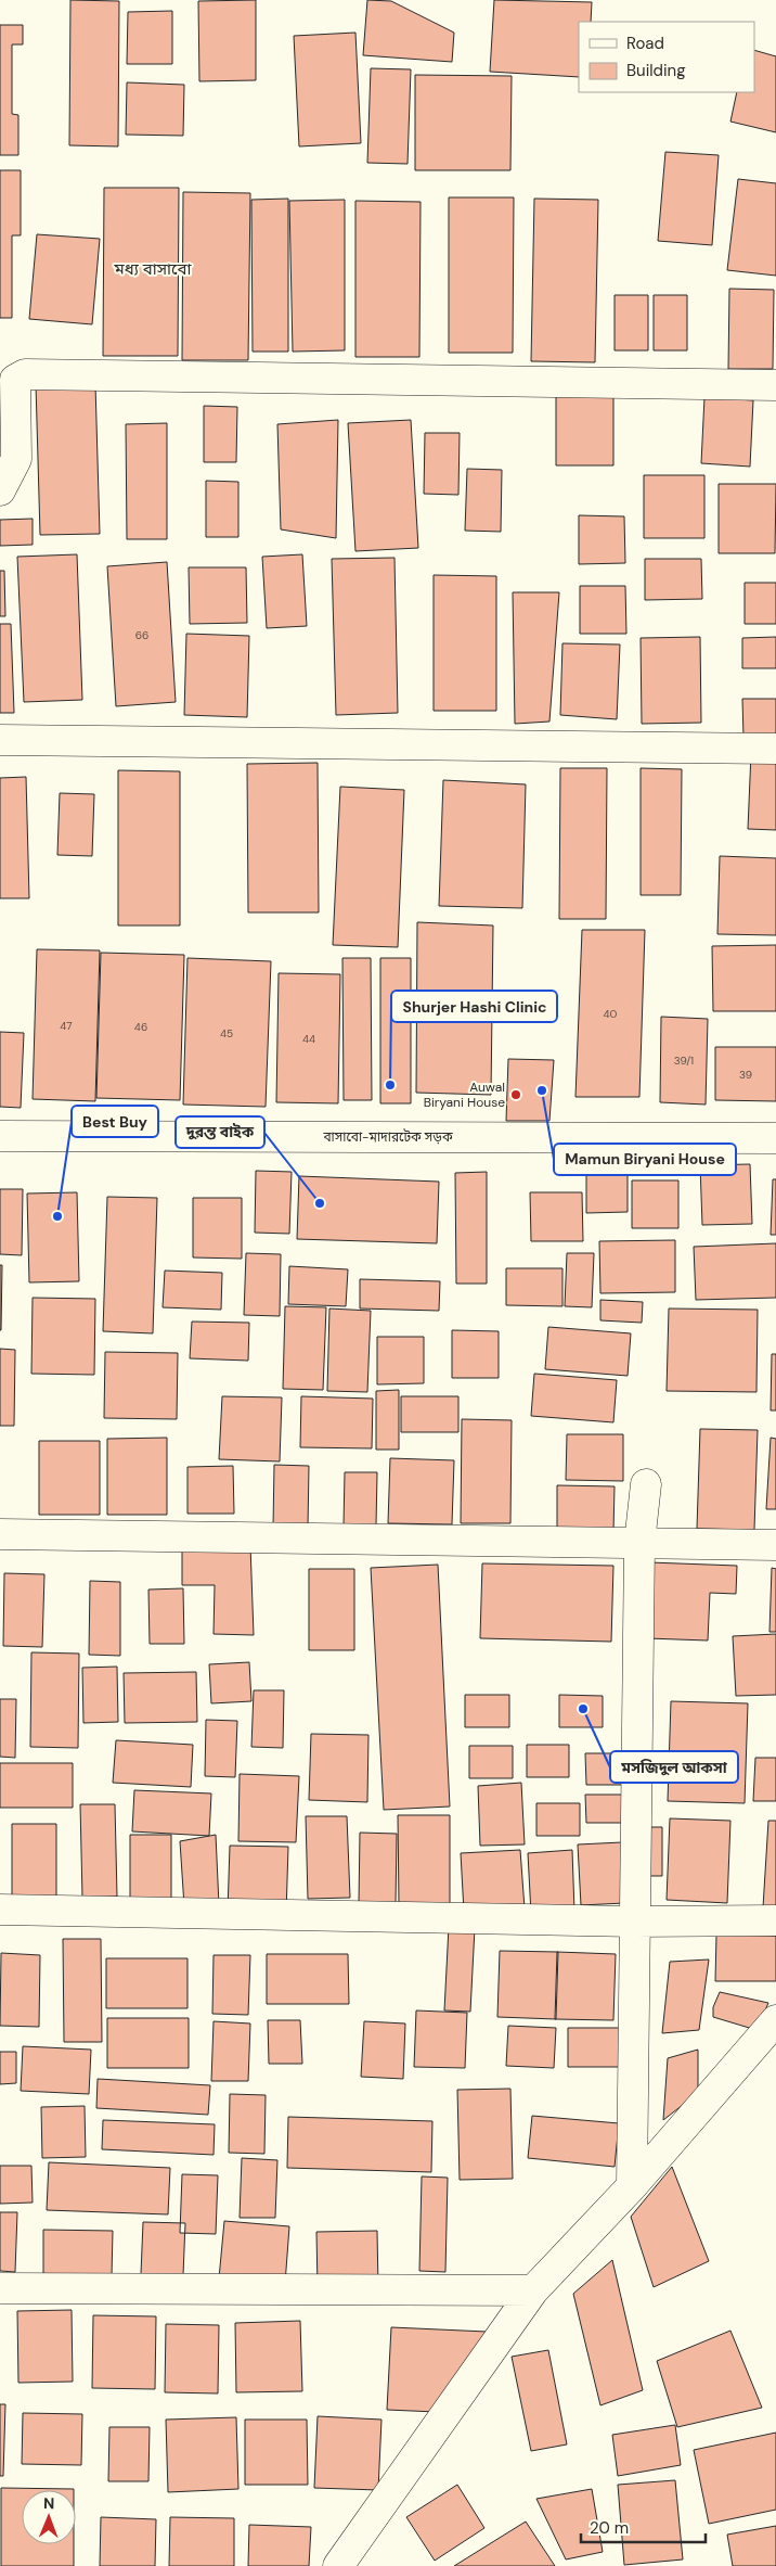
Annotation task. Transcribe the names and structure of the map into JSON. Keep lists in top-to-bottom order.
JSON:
{
  "streets": {
    "street": ["বাসাবো-মাদারটেক সড়ক"]
  },
  "districts": ["মধ্য বাসাবো"],
  "places": [
    "Shurjer Hashi Clinic",
    "Mamun Biryani House",
    "Auwal Biryani House",
    "দুরন্ত বাইক",
    "Best Buy",
    "মসজিদুল আকসা"
  ],
  "house_numbers": [
    "66",
    "40",
    "47",
    "46",
    "45",
    "44",
    "39/1",
    "39"
  ],
  "legend": ["Road", "Building"],
  "scale_bar": "20 m",
  "north": "top"
}
